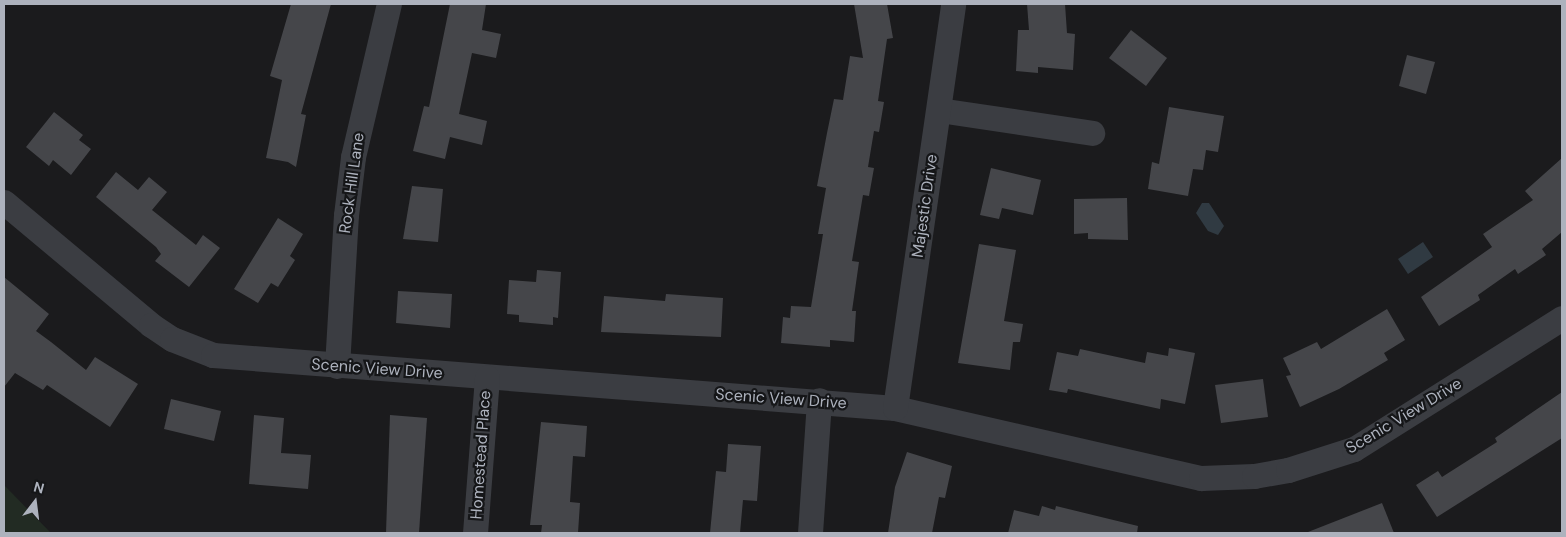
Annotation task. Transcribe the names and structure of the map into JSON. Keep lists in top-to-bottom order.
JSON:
{
  "streets": {
    "street": [
      "Rock Hill Lane",
      "Majestic Drive",
      "Scenic View Drive",
      "Homestead Place"
    ]
  },
  "crossings": [
    ["Rock Hill Lane", "Scenic View Drive"],
    ["Majestic Drive", "Scenic View Drive"],
    ["Scenic View Drive", "Homestead Place"]
  ],
  "north": "top"
}
